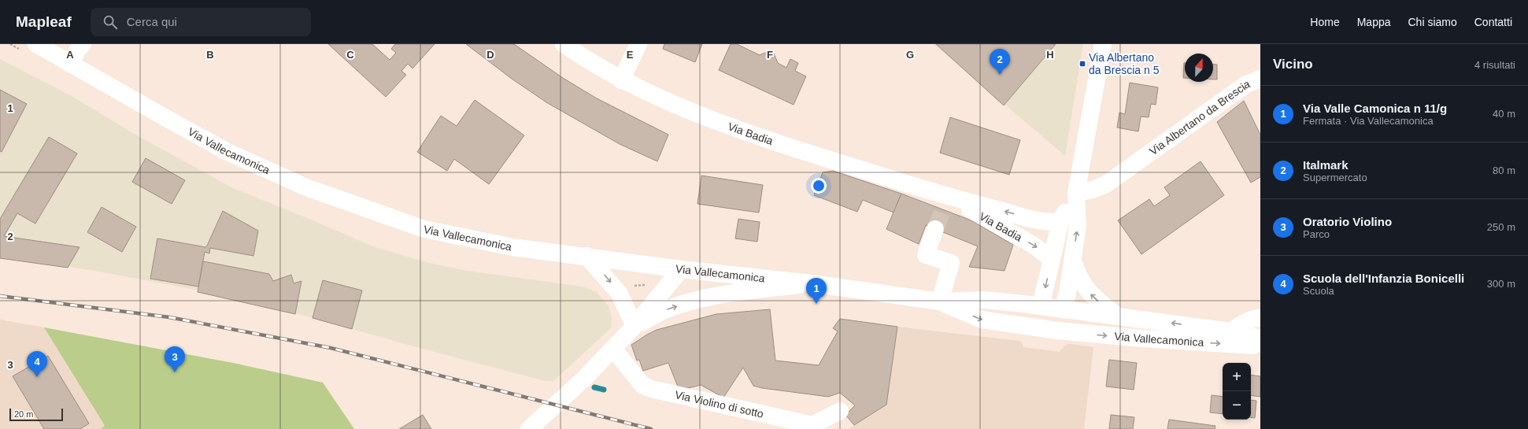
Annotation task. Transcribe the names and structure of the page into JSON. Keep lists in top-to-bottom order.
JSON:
{
  "streets": {
    "street": [
      "Via Albertano da Brescia",
      "Via Badia",
      "Via Vallecamonica",
      "Via Violino di sotto"
    ]
  },
  "places": {
    "transit": ["Via Albertano da Brescia n 5"]
  },
  "scale_bar": "20 m",
  "north": "top",
  "page": {
    "header": "Mapleaf",
    "search": "Cerca qui",
    "nav": [
      "Home",
      "Mappa",
      "Chi siamo",
      "Contatti"
    ],
    "heading": ["Vicino", "4 risultati"],
    "pins": [
      "2",
      "1",
      "3",
      "4"
    ],
    "list": [
      {
        "mark": "1",
        "name": "Via Valle Camonica n 11/g",
        "note": "Fermata · Via Vallecamonica",
        "value": "40 m"
      },
      {
        "mark": "2",
        "name": "Italmark",
        "note": "Supermercato",
        "value": "80 m"
      },
      {
        "mark": "3",
        "name": "Oratorio Violino",
        "note": "Parco",
        "value": "250 m"
      },
      {
        "mark": "4",
        "name": "Scuola dell'Infanzia Bonicelli",
        "note": "Scuola",
        "value": "300 m"
      }
    ],
    "map_buttons": ["+", "−"],
    "scale": "20 m"
  },
  "grid": {
    "columns": [
      "A",
      "B",
      "C",
      "D",
      "E",
      "F",
      "G",
      "H"
    ],
    "rows": ["1", "2", "3"]
  }
}
